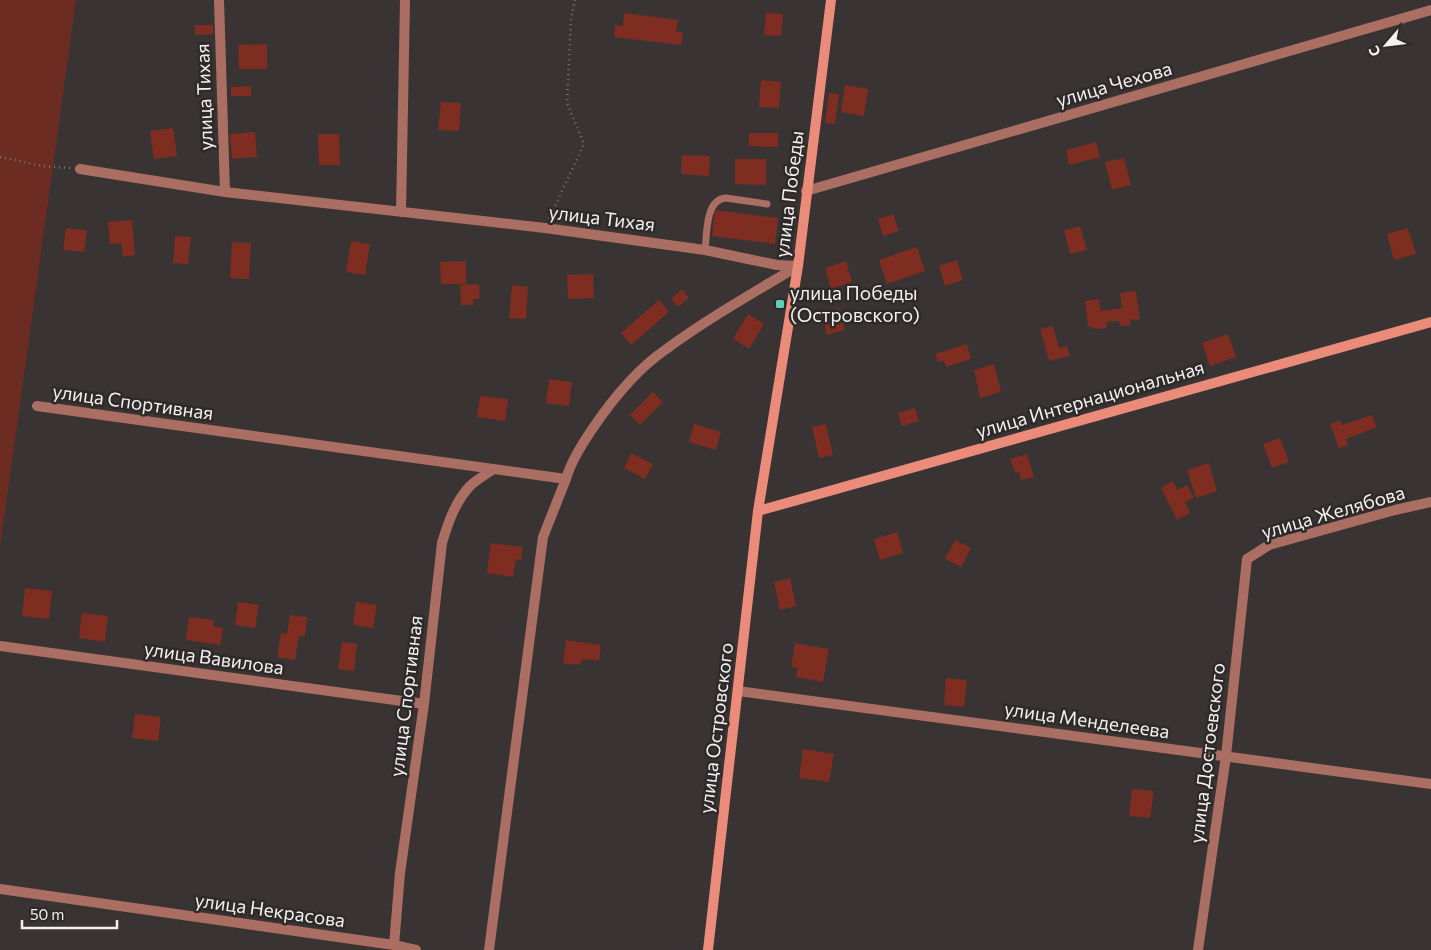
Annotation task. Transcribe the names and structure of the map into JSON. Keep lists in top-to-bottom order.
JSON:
{
  "streets": {
    "main road": ["улица Победы", "улица Интернациональная", "улица Островского"],
    "street": [
      "улица Чехова",
      "улица Тихая",
      "улица Спортивная",
      "улица Желябова",
      "улица Вавилова",
      "улица Менделеева",
      "улица Достоевского",
      "улица Некрасова"
    ]
  },
  "crossings": [
    ["улица Чехова", "улица Победы"],
    ["улица Тихая", "улица Победы"],
    ["улица Победы", "улица Интернациональная"],
    ["улица Победы", "улица Островского"],
    ["улица Интернациональная", "улица Островского"],
    ["улица Спортивная", "улица Вавилова"],
    ["улица Спортивная", "улица Некрасова"],
    ["улица Желябова", "улица Достоевского"],
    ["улица Менделеева", "улица Островского"],
    ["улица Менделеева", "улица Достоевского"]
  ],
  "places": {
    "transit": ["улица Победы (Островского)"]
  },
  "scale_bar": "50 m",
  "north": "bottom left"
}
